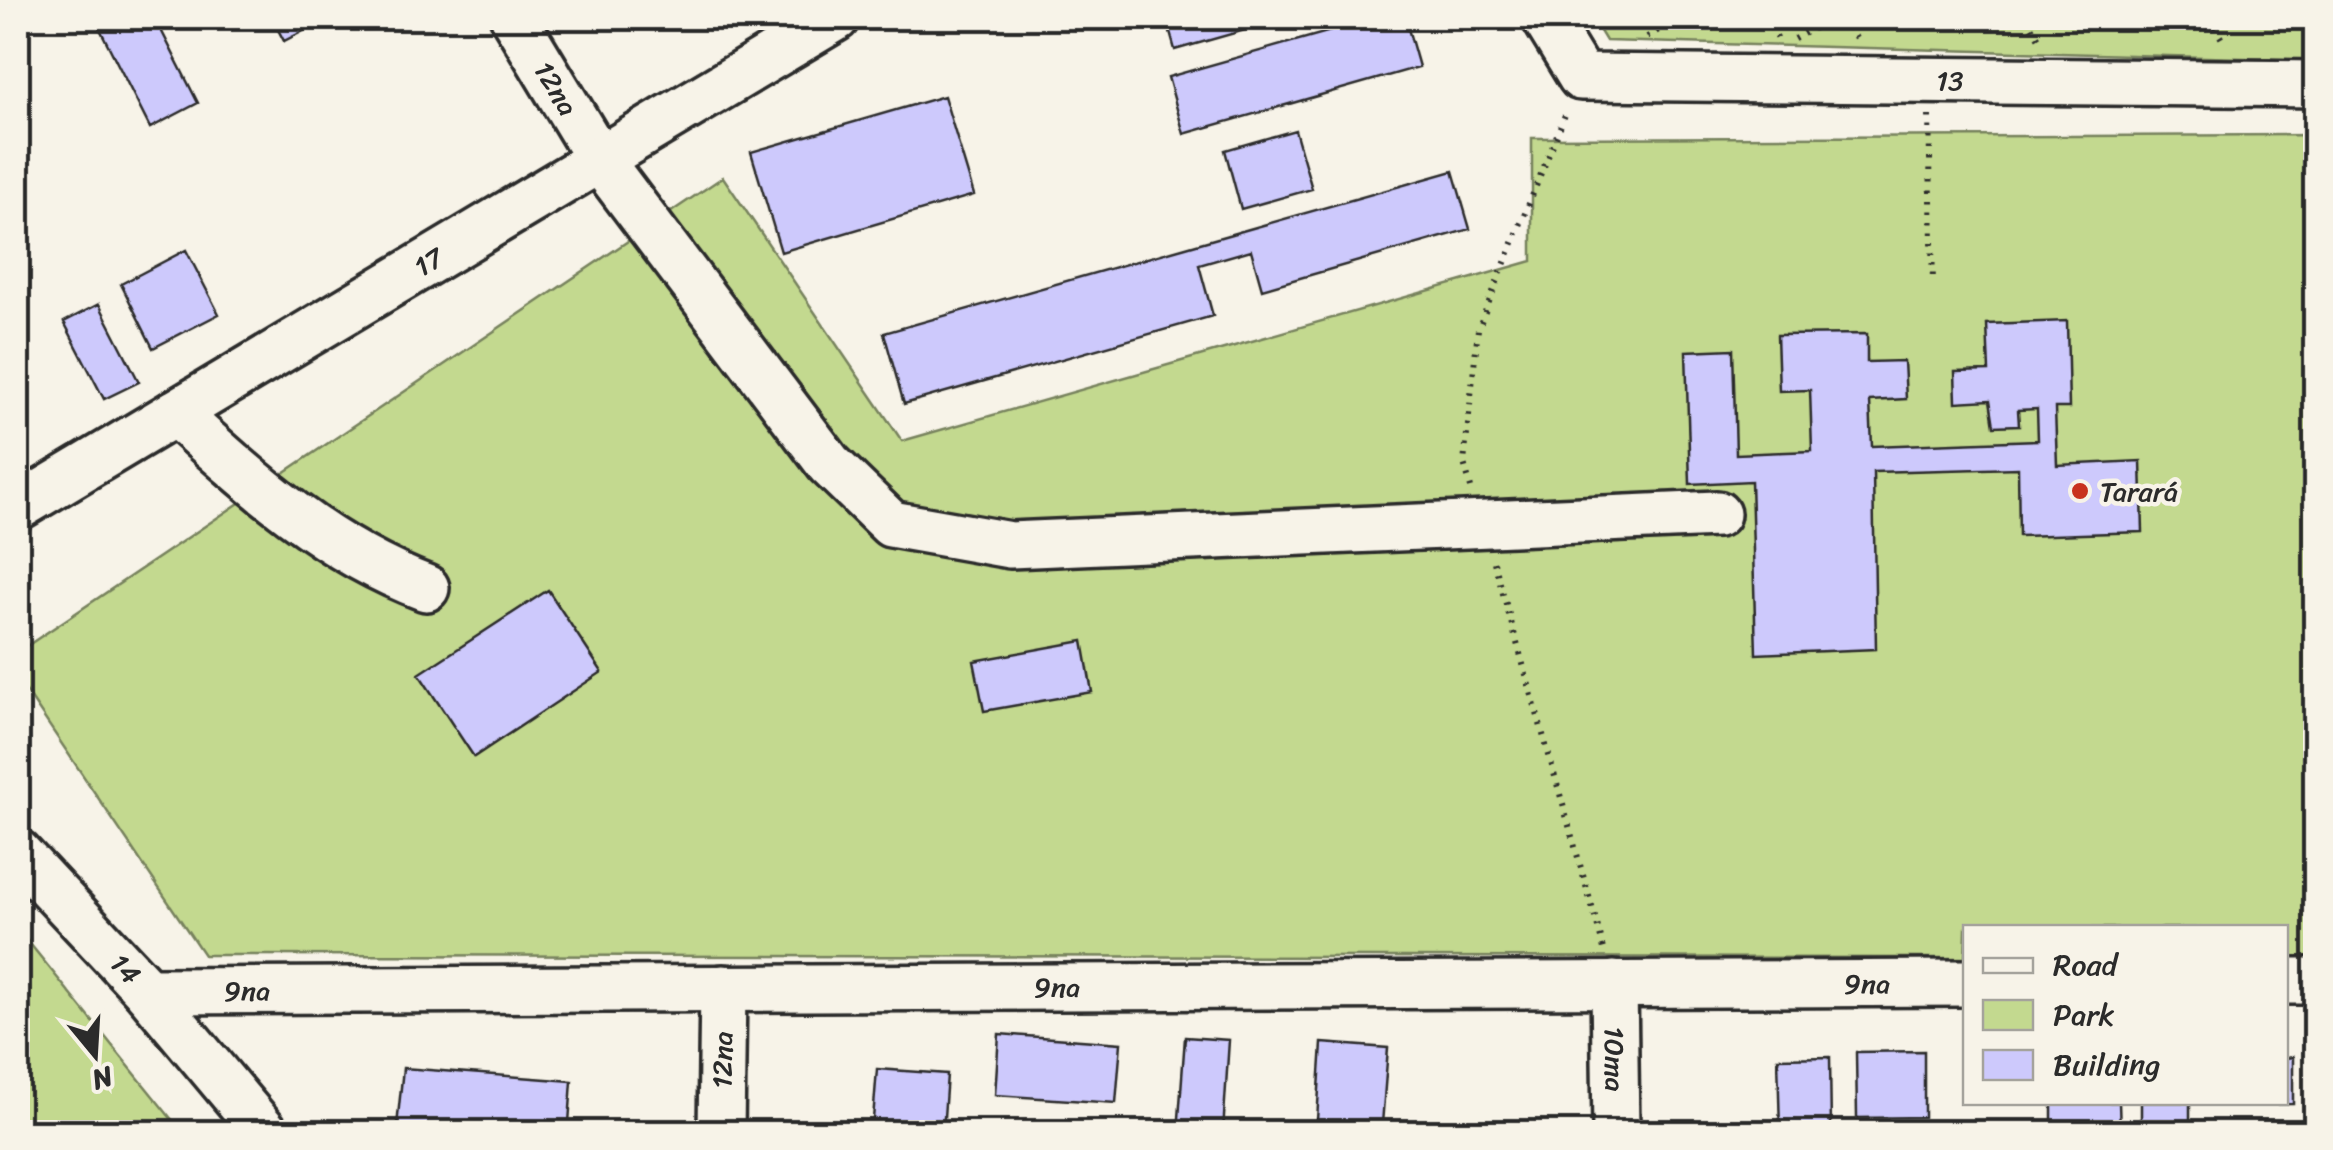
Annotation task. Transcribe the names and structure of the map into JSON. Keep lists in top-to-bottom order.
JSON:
{
  "streets": {
    "street": [
      "13",
      "12na",
      "17",
      "14",
      "9na",
      "10ma"
    ]
  },
  "crossings": [
    ["12na", "17"],
    ["12na", "9na"],
    ["14", "9na"],
    ["9na", "10ma"]
  ],
  "places": ["Tarará"],
  "legend": ["Road", "Park", "Building"],
  "north": "bottom"
}
